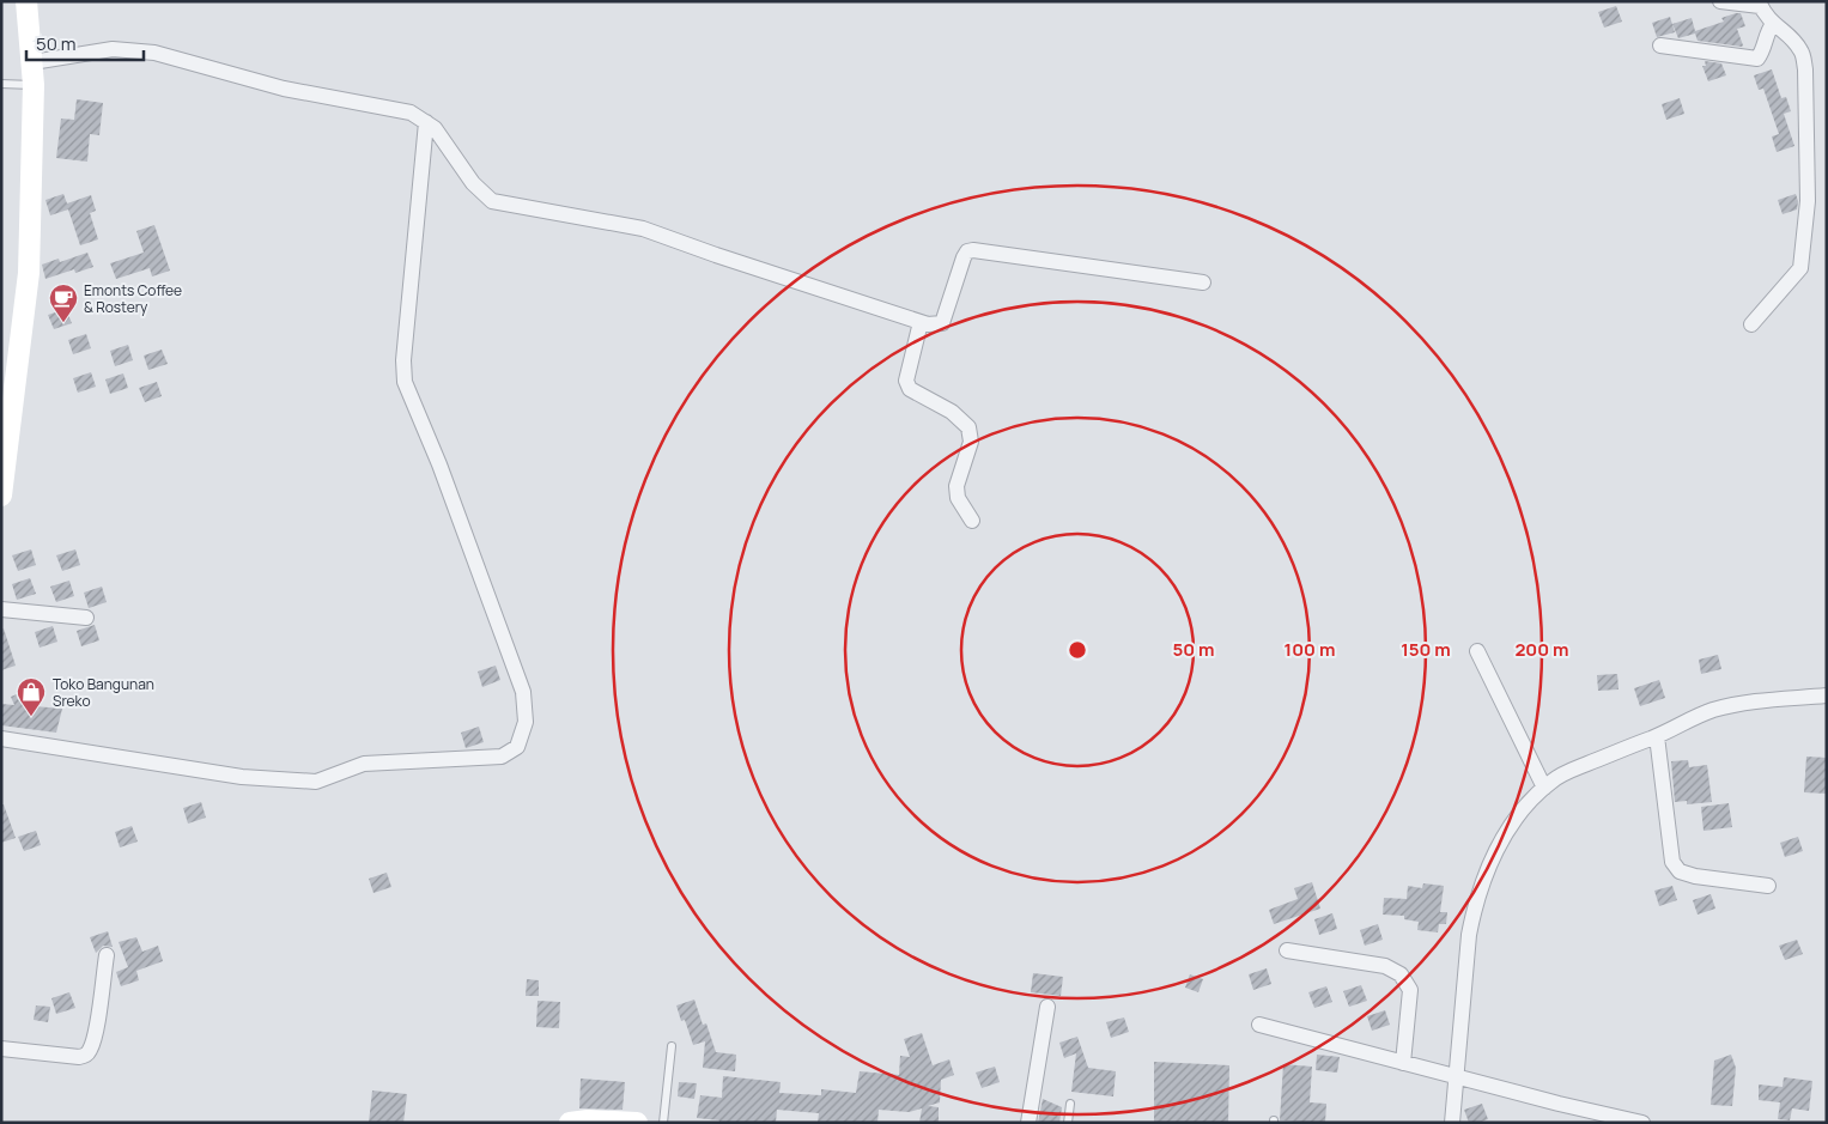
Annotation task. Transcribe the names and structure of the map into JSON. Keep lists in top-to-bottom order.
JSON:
{
  "places": {
    "cafe": ["Emonts Coffee & Rostery"],
    "shop": ["Toko Bangunan Sreko"]
  },
  "scale_bar": "50 m",
  "rings": [
    "50 m",
    "100 m",
    "150 m",
    "200 m"
  ]
}
